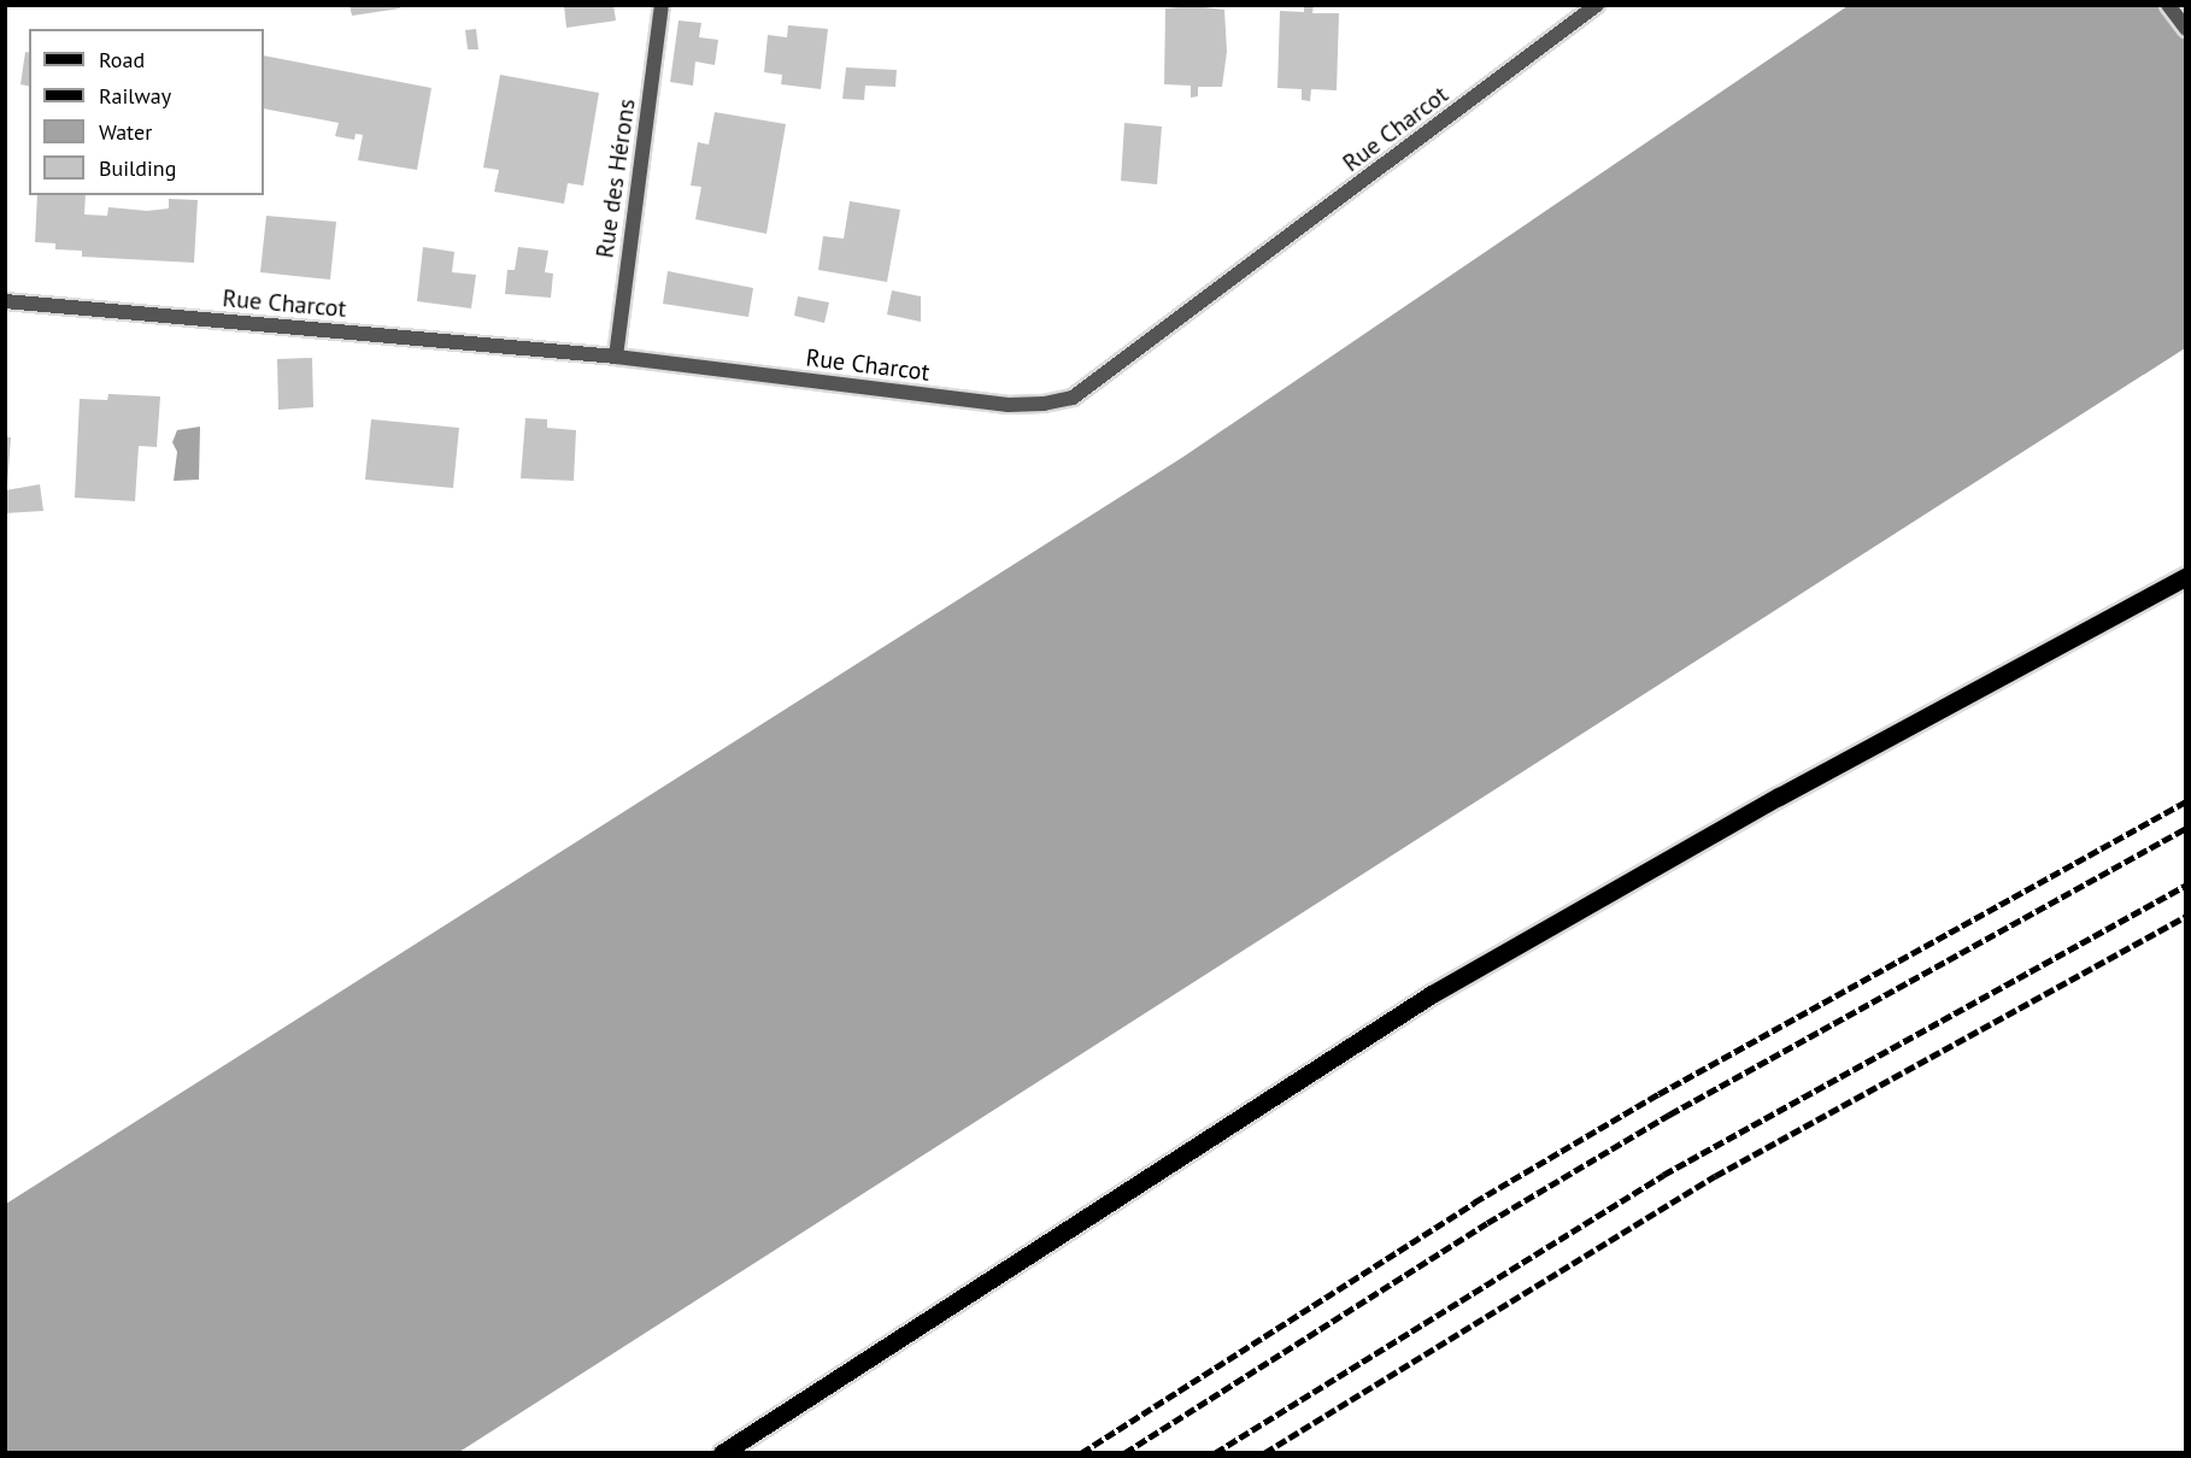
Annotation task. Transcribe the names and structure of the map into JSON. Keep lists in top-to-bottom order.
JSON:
{
  "streets": {
    "street": ["Rue Charcot", "Rue des Hérons"]
  },
  "crossings": [
    ["Rue Charcot", "Rue des Hérons"]
  ],
  "legend": [
    "Road",
    "Railway",
    "Water",
    "Building"
  ]
}
